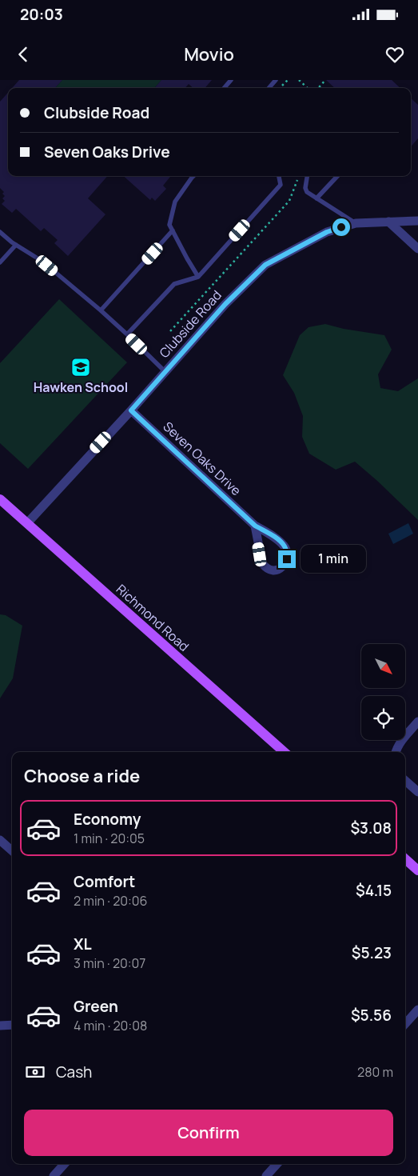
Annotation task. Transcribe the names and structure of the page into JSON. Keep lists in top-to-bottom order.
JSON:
{
  "streets": {
    "main road": ["Richmond Road"],
    "street": ["Clubside Road", "Seven Oaks Drive"]
  },
  "crossings": [
    ["Clubside Road", "Seven Oaks Drive"],
    ["Clubside Road", "Richmond Road"]
  ],
  "places": {
    "school or university": ["Hawken School"]
  },
  "north": "bottom right",
  "page": {
    "status": "20:03",
    "header": "Movio",
    "banner": ["Clubside Road", "Seven Oaks Drive"],
    "bubble": "1 min",
    "heading": "Choose a ride",
    "list": [
      {
        "name": "Economy",
        "note": "1 min · 20:05",
        "value": "$3.08"
      },
      {
        "name": "Comfort",
        "note": "2 min · 20:06",
        "value": "$4.15"
      },
      {
        "name": "XL",
        "note": "3 min · 20:07",
        "value": "$5.23"
      },
      {
        "name": "Green",
        "note": "4 min · 20:08",
        "value": "$5.56"
      }
    ],
    "pay": ["Cash", "280 m"],
    "buttons": "Confirm"
  }
}
